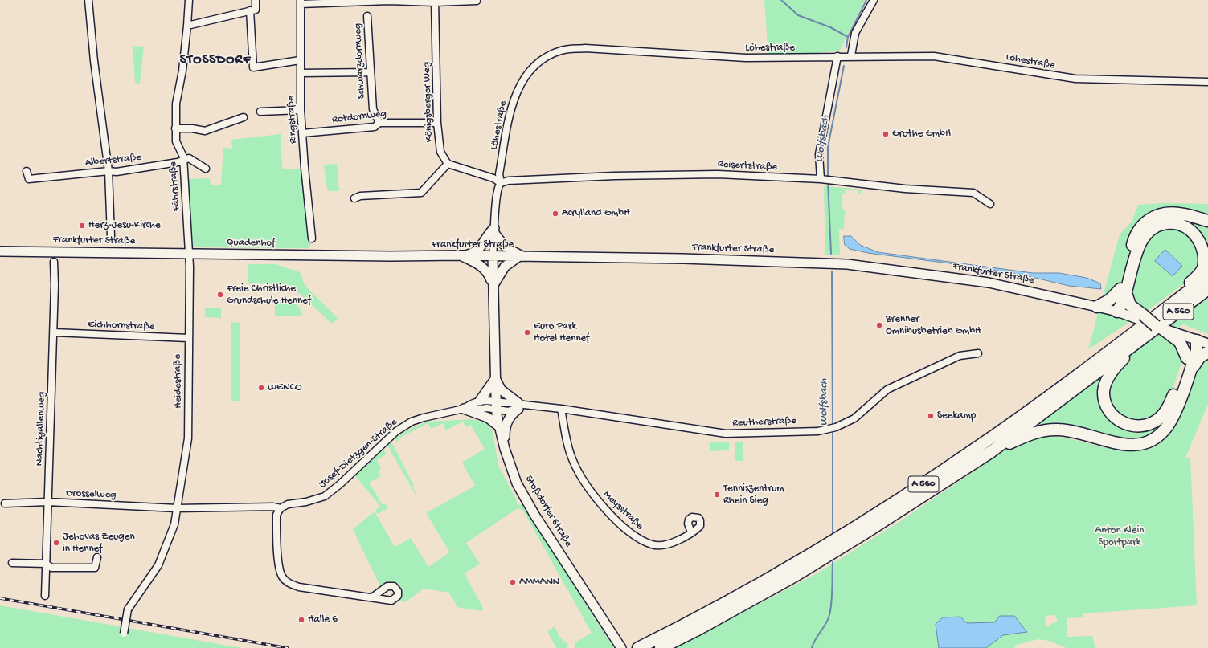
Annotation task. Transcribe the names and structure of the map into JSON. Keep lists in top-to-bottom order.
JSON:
{
  "streets": {
    "highway": ["A 560"],
    "main road": ["Frankfurter Straße", "Quadenhof", "Stoßdorfer Straße"],
    "street": [
      "Löhestraße",
      "Schwarzdornweg",
      "Königsberger Weg",
      "Rotdornweg",
      "Ringstraße",
      "Albertstraße",
      "Reisertstraße",
      "Fährstraße",
      "Eichhornstraße",
      "Heidestraße",
      "Reutherstraße",
      "Nachtigallenweg",
      "Josef-Dietzgen-Straße",
      "Drosselweg",
      "Meysstraße"
    ]
  },
  "crossings": [
    ["Löhestraße", "Reisertstraße"],
    ["Löhestraße", "Frankfurter Straße"],
    ["Löhestraße", "Stoßdorfer Straße"],
    ["Schwarzdornweg", "Rotdornweg"],
    ["Königsberger Weg", "Rotdornweg"],
    ["Rotdornweg", "Ringstraße"],
    ["Albertstraße", "Fährstraße"],
    ["Fährstraße", "Frankfurter Straße"],
    ["Fährstraße", "Quadenhof"],
    ["Fährstraße", "Heidestraße"],
    ["Frankfurter Straße", "Quadenhof"],
    ["Frankfurter Straße", "A 560"],
    ["Frankfurter Straße", "Heidestraße"],
    ["Frankfurter Straße", "Stoßdorfer Straße"],
    ["Quadenhof", "Heidestraße"],
    ["Eichhornstraße", "Heidestraße"],
    ["Eichhornstraße", "Nachtigallenweg"],
    ["Heidestraße", "Drosselweg"],
    ["Reutherstraße", "Josef-Dietzgen-Straße"],
    ["Reutherstraße", "Meysstraße"],
    ["Reutherstraße", "Stoßdorfer Straße"],
    ["Nachtigallenweg", "Drosselweg"],
    ["Josef-Dietzgen-Straße", "Stoßdorfer Straße"]
  ],
  "districts": ["STOSSDORF"],
  "water": ["Wolfsbach"],
  "parks": ["Anton Klein Sportpark"],
  "places": [
    "Grothe GmbH",
    "Acrylland GmbH",
    "Herz-Jesu-Kirche",
    "Freie Christliche Grundschule Hennef",
    "Brenner Omnibusbetrieb GmbH",
    "Euro Park Hotel Hennef",
    "WENCO",
    "Seekamp",
    "Tenniszentrum Rhein Sieg",
    "Jehovas Zeugen in Hennef",
    "AMMANN",
    "Halle 6"
  ]
}
